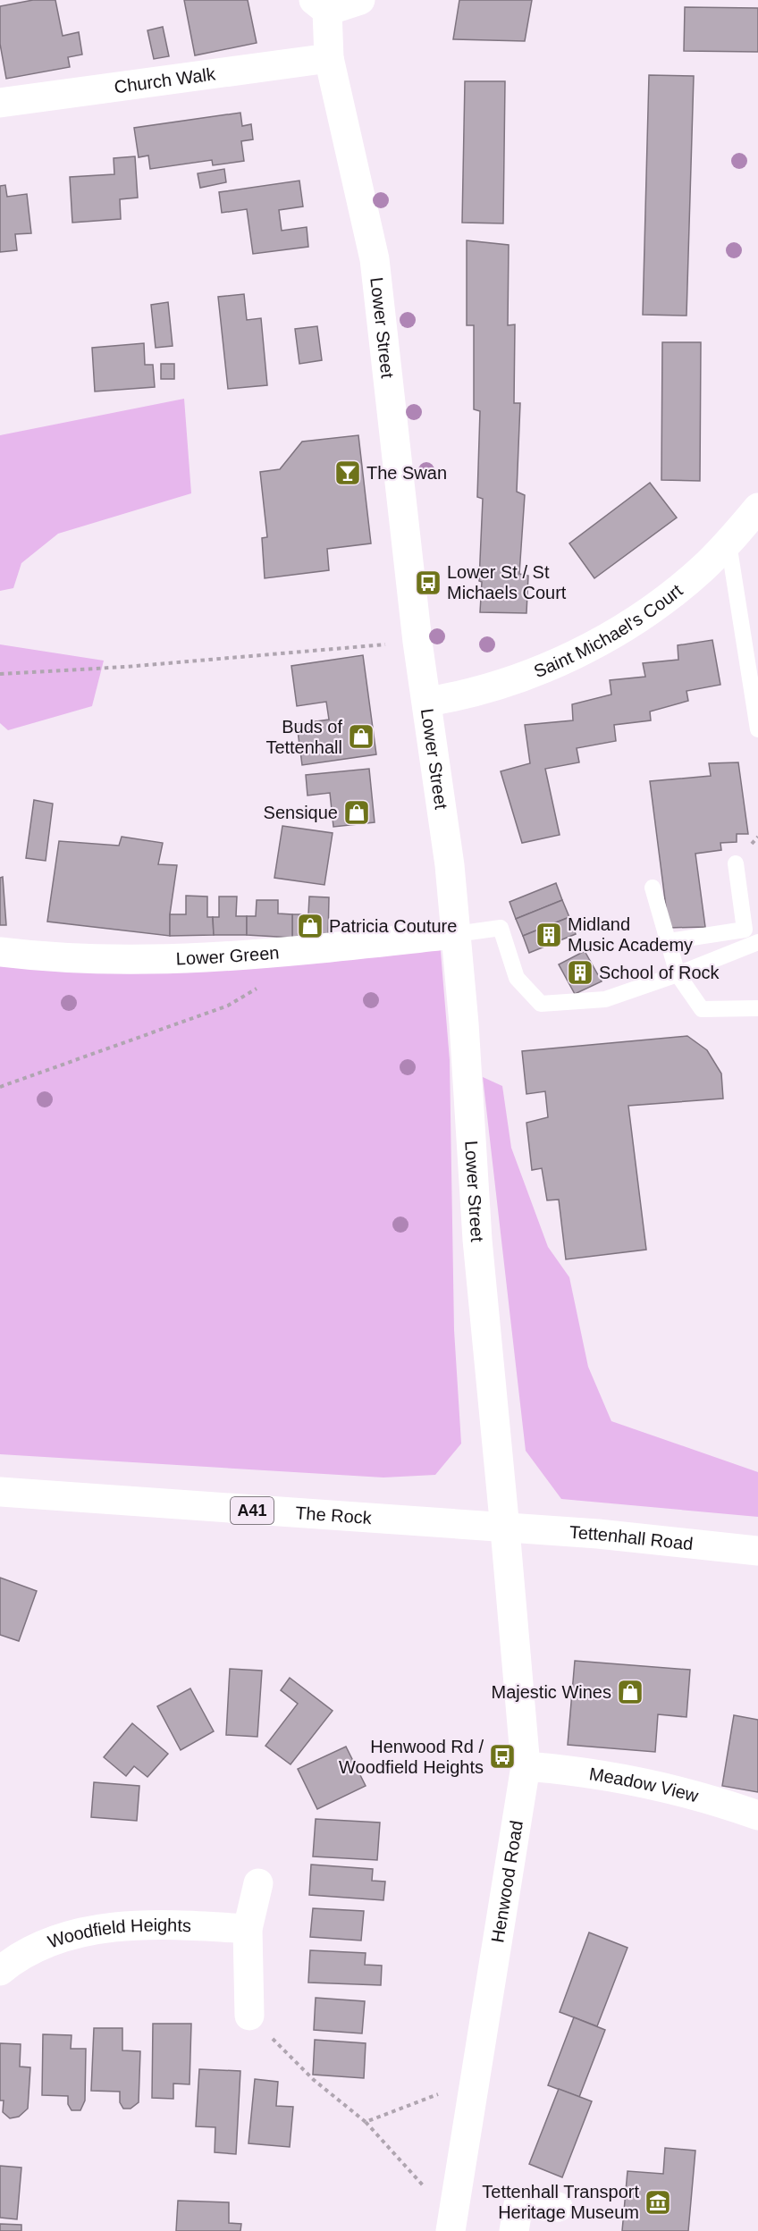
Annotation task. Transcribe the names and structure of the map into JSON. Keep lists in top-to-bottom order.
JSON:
{
  "streets": {
    "main road": [
      "Church Walk",
      "Lower Street",
      "Saint Michael's Court",
      "Lower Green",
      "A41",
      "The Rock",
      "Tettenhall Road",
      "Meadow View",
      "Henwood Road",
      "Woodfield Heights"
    ]
  },
  "crossings": [
    ["Church Walk", "Lower Street"],
    ["Lower Street", "Saint Michael's Court"],
    ["Lower Street", "Lower Green"],
    ["Lower Street", "The Rock"],
    ["Lower Street", "Tettenhall Road"],
    ["Lower Street", "Henwood Road"],
    ["The Rock", "Tettenhall Road"],
    ["The Rock", "Henwood Road"],
    ["Tettenhall Road", "Henwood Road"],
    ["Meadow View", "Henwood Road"]
  ],
  "places": {
    "bar": ["The Swan"],
    "bus stop": ["Lower St / St Michaels Court", "Henwood Rd / Woodfield Heights"],
    "shop": [
      "Buds of Tettenhall",
      "Sensique",
      "Patricia Couture",
      "Majestic Wines"
    ],
    "building": ["Midland Music Academy", "School of Rock"],
    "museum": ["Tettenhall Transport Heritage Museum"]
  }
}
